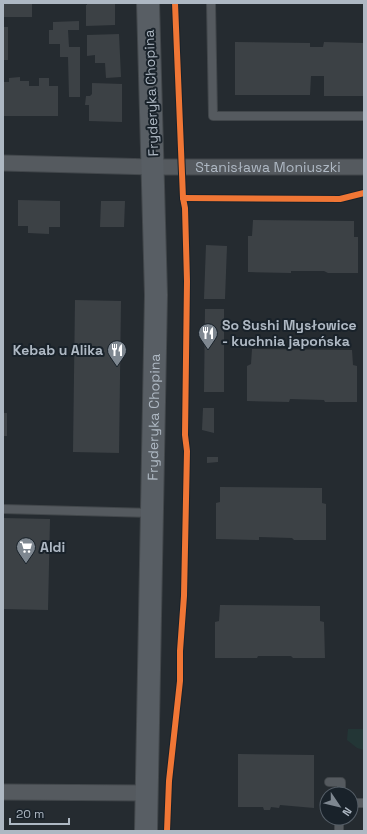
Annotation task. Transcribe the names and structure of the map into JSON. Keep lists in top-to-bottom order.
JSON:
{
  "streets": {
    "street": ["Fryderyka Chopina", "Stanisława Moniuszki"]
  },
  "crossings": [
    ["Fryderyka Chopina", "Stanisława Moniuszki"]
  ],
  "places": {
    "restaurant": ["So Sushi Mysłowice - kuchnia japońska", "Kebab u Alika"],
    "supermarket": ["Aldi"]
  },
  "scale_bar": "20 m",
  "north": "bottom right"
}
